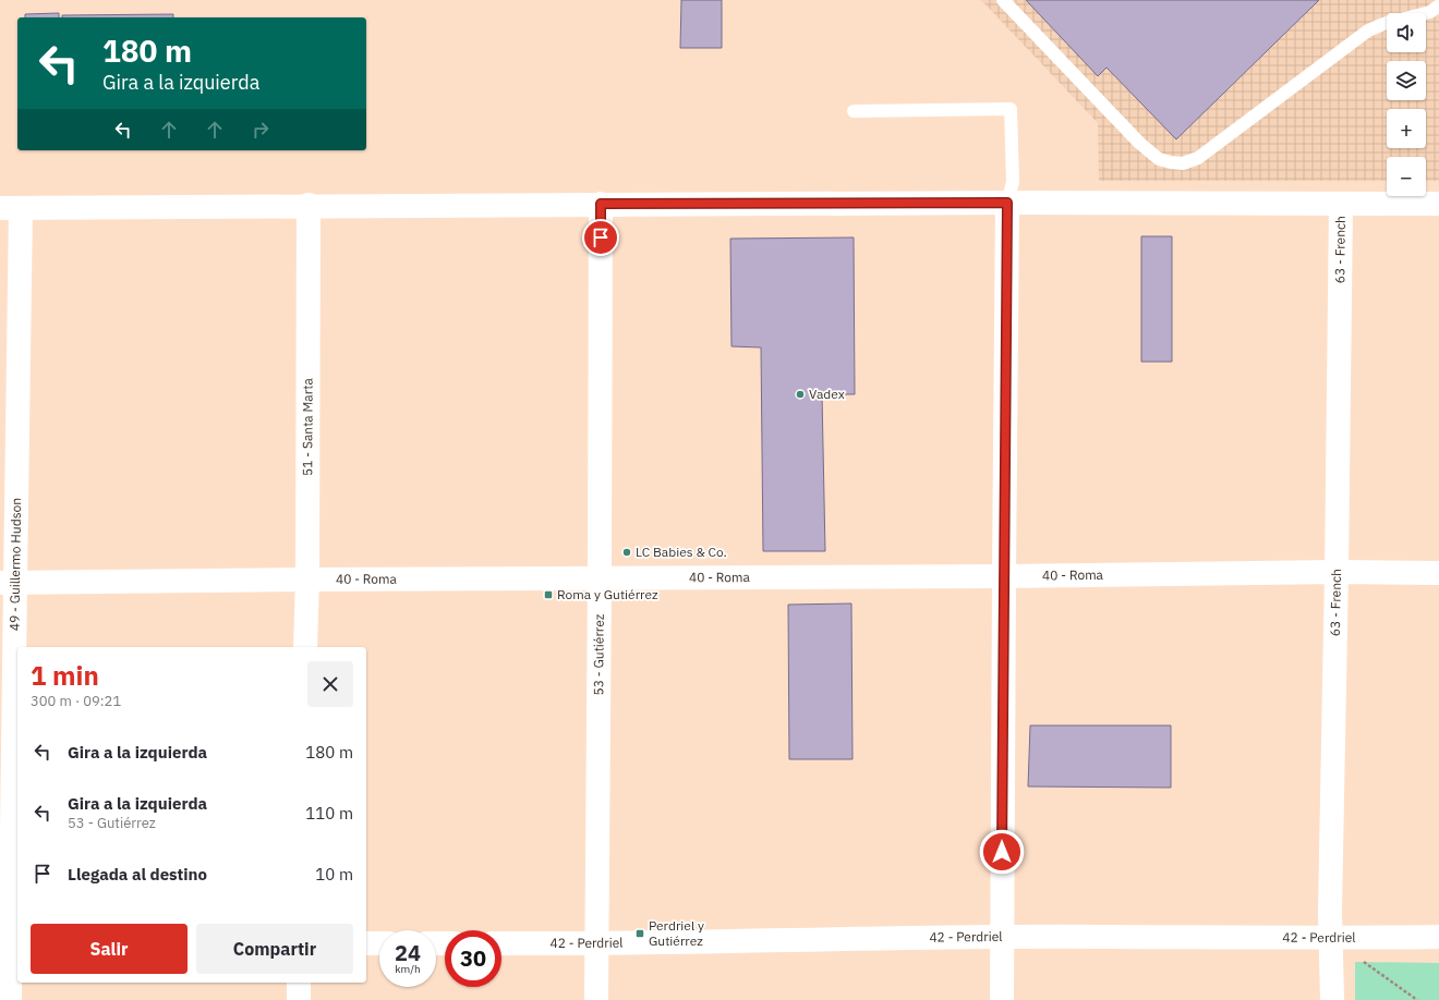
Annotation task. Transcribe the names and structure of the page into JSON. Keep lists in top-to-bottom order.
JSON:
{
  "streets": {
    "street": [
      "63 - French",
      "51 - Santa Marta",
      "49 - Guillermo Hudson",
      "40 - Roma",
      "53 - Gutiérrez",
      "42 - Perdriel"
    ]
  },
  "crossings": [
    ["63 - French", "40 - Roma"],
    ["63 - French", "42 - Perdriel"],
    ["51 - Santa Marta", "40 - Roma"],
    ["49 - Guillermo Hudson", "40 - Roma"],
    ["40 - Roma", "53 - Gutiérrez"],
    ["53 - Gutiérrez", "42 - Perdriel"]
  ],
  "places": {
    "other": ["Vadex", "LC Babies & Co."],
    "transit": ["Roma y Gutiérrez", "Perdriel y Gutiérrez"]
  },
  "page": {
    "map_buttons": ["+", "−"],
    "turn": ["180 m", "Gira a la izquierda"],
    "heading": ["1 min", "300 m · 09:21"],
    "list": [
      {
        "name": "Gira a la izquierda",
        "value": "180 m"
      },
      {
        "name": "Gira a la izquierda",
        "note": "53 - Gutiérrez",
        "value": "110 m"
      },
      {
        "name": "Llegada al destino",
        "value": "10 m"
      }
    ],
    "buttons": ["Salir", "Compartir"],
    "speed": "24 km/h",
    "limit": "30"
  }
}
